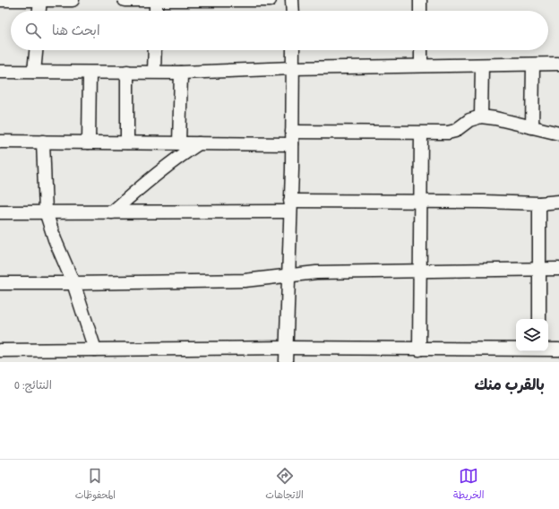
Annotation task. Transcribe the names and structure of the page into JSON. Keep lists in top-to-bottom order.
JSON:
{
  "page": {
    "search": "ابحث هنا",
    "heading": ["بالقرب منك", "النتائج: 0"],
    "nav": ["الخريطة", "الاتجاهات", "المحفوظات"]
  }
}
